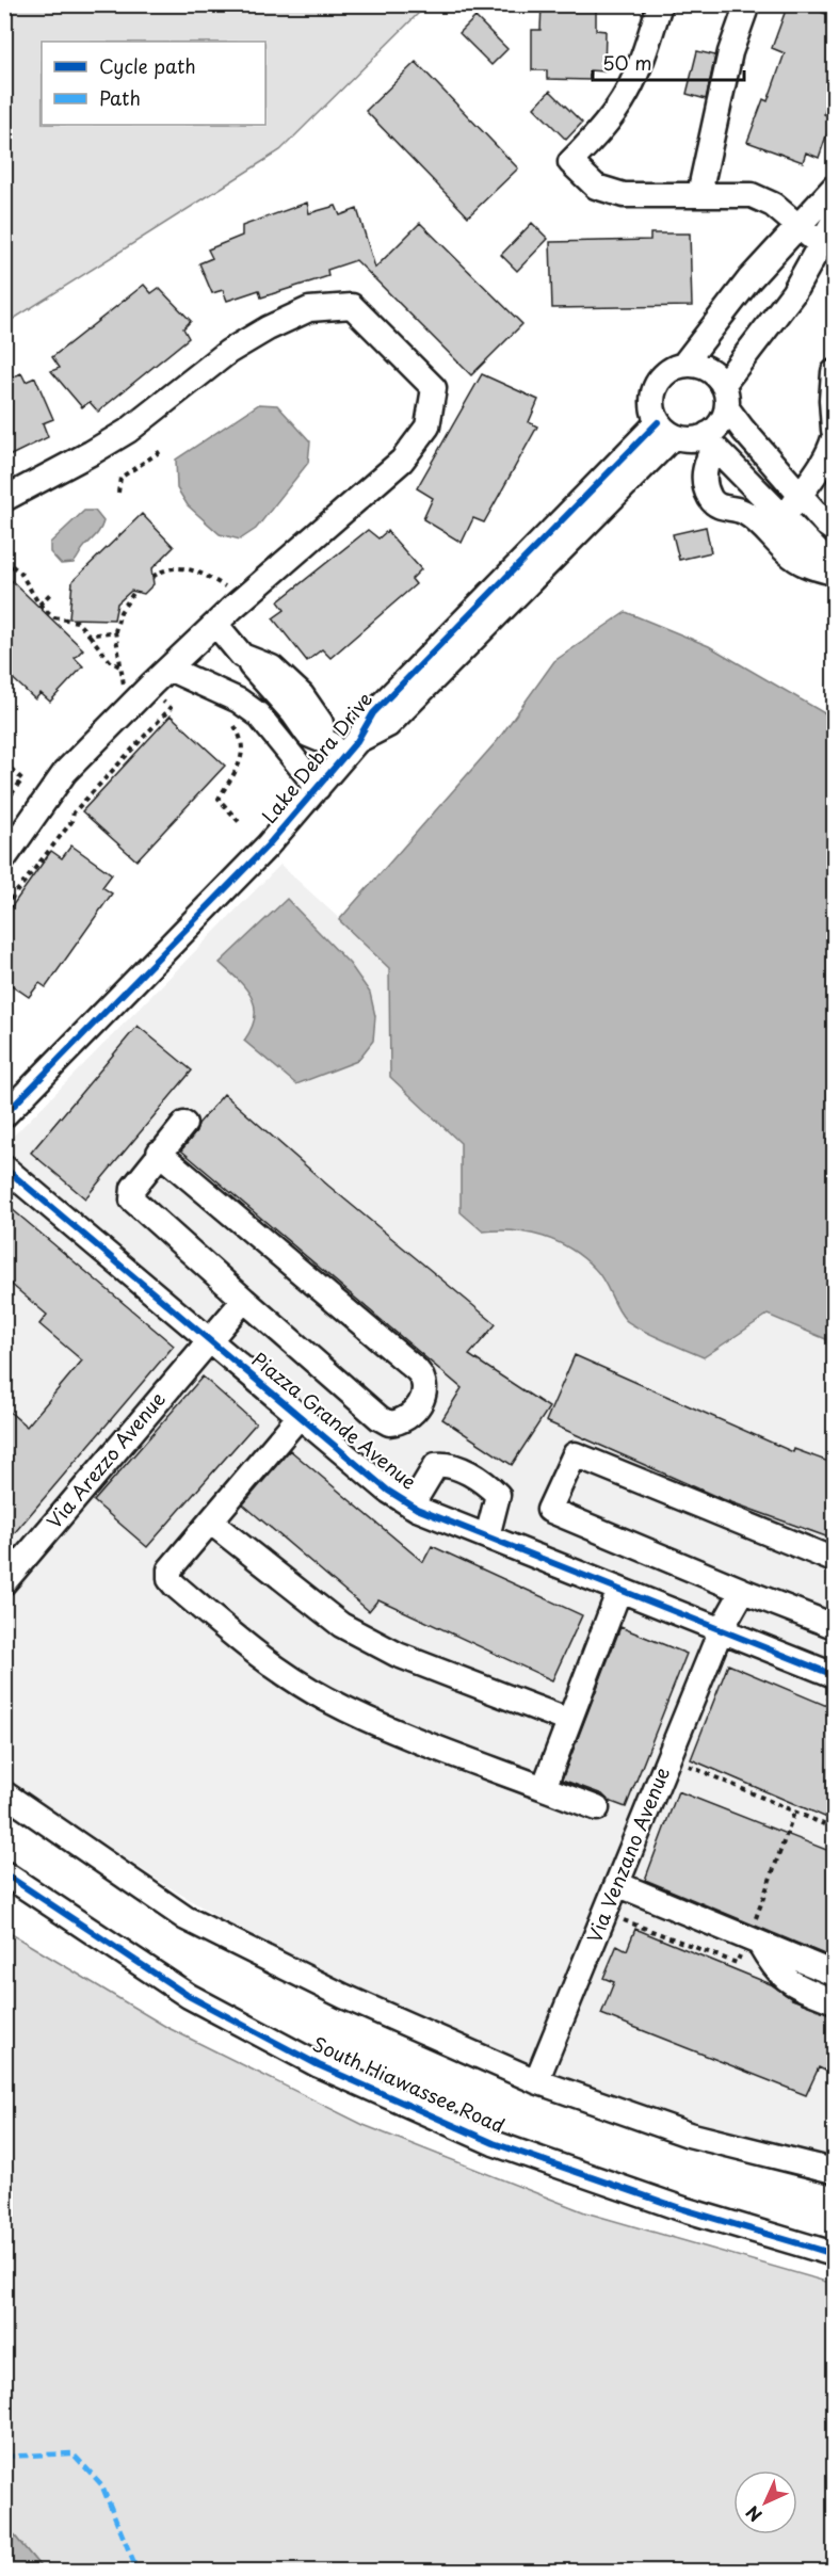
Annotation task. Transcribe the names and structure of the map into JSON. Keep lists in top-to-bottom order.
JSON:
{
  "streets": {
    "street": [
      "Lake Debra Drive",
      "Piazza Grande Avenue",
      "Via Arezzo Avenue",
      "Via Venzano Avenue",
      "South Hiawassee Road"
    ]
  },
  "crossings": [
    ["Piazza Grande Avenue", "Via Arezzo Avenue"],
    ["Piazza Grande Avenue", "Via Venzano Avenue"]
  ],
  "legend": ["Cycle path", "Path"],
  "scale_bar": "50 m",
  "north": "bottom left"
}
